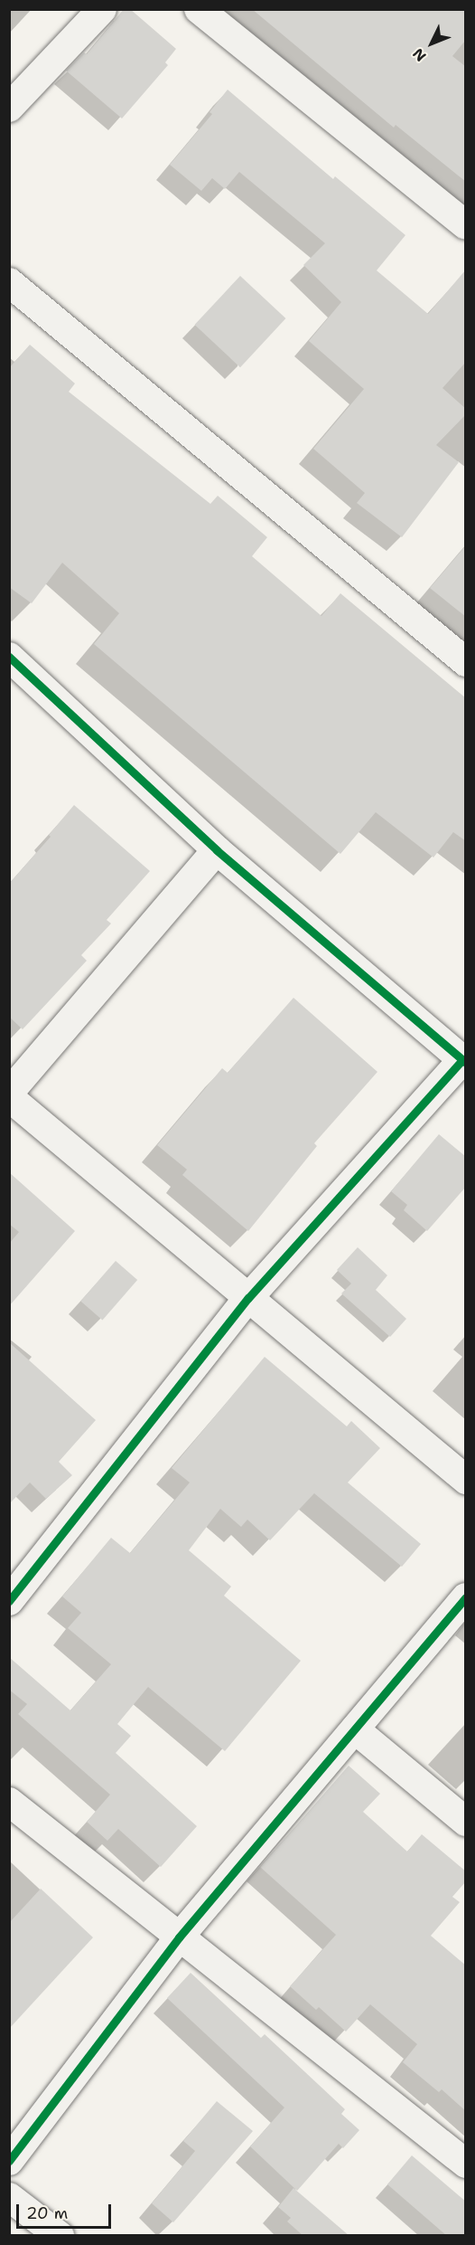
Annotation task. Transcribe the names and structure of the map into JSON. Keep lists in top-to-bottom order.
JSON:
{
  "scale_bar": "20 m",
  "north": "bottom left"
}
